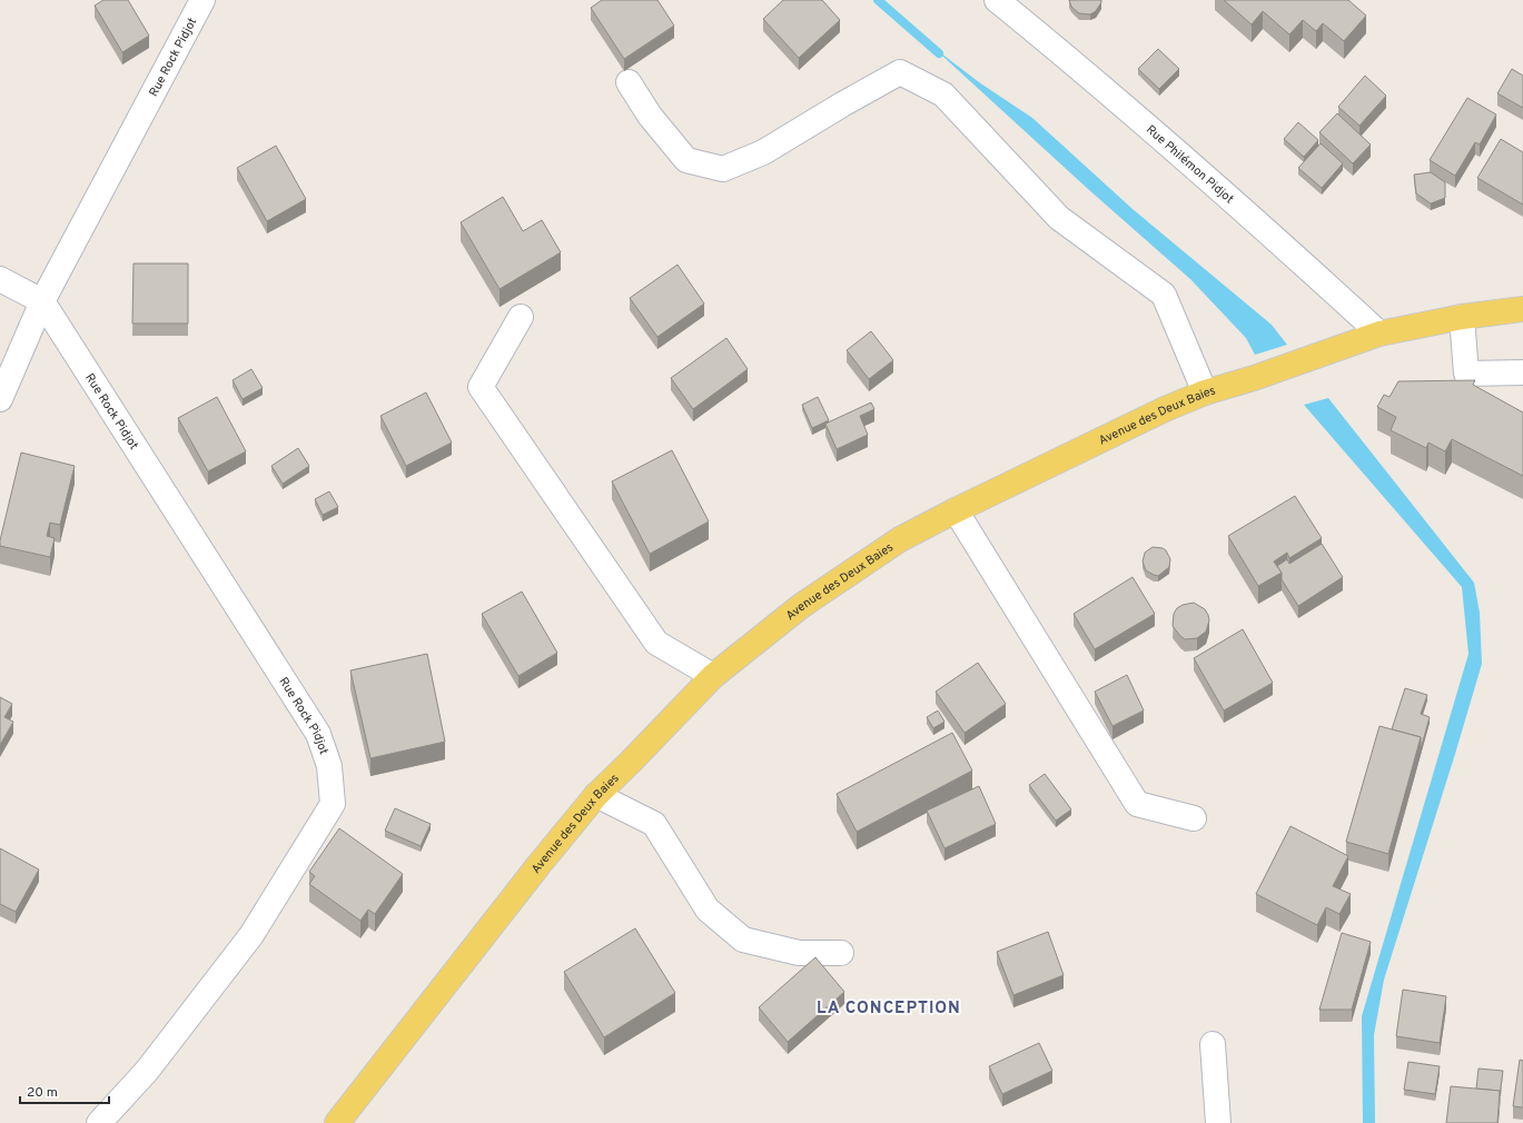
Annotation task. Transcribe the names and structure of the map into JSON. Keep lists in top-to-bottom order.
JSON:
{
  "streets": {
    "main road": ["Avenue des Deux Baies"],
    "street": ["Rue Rock Pidjot", "Rue Philémon Pidjot"]
  },
  "crossings": [
    ["Rue Philémon Pidjot", "Avenue des Deux Baies"]
  ],
  "districts": ["LA CONCEPTION"],
  "scale_bar": "20 m"
}
